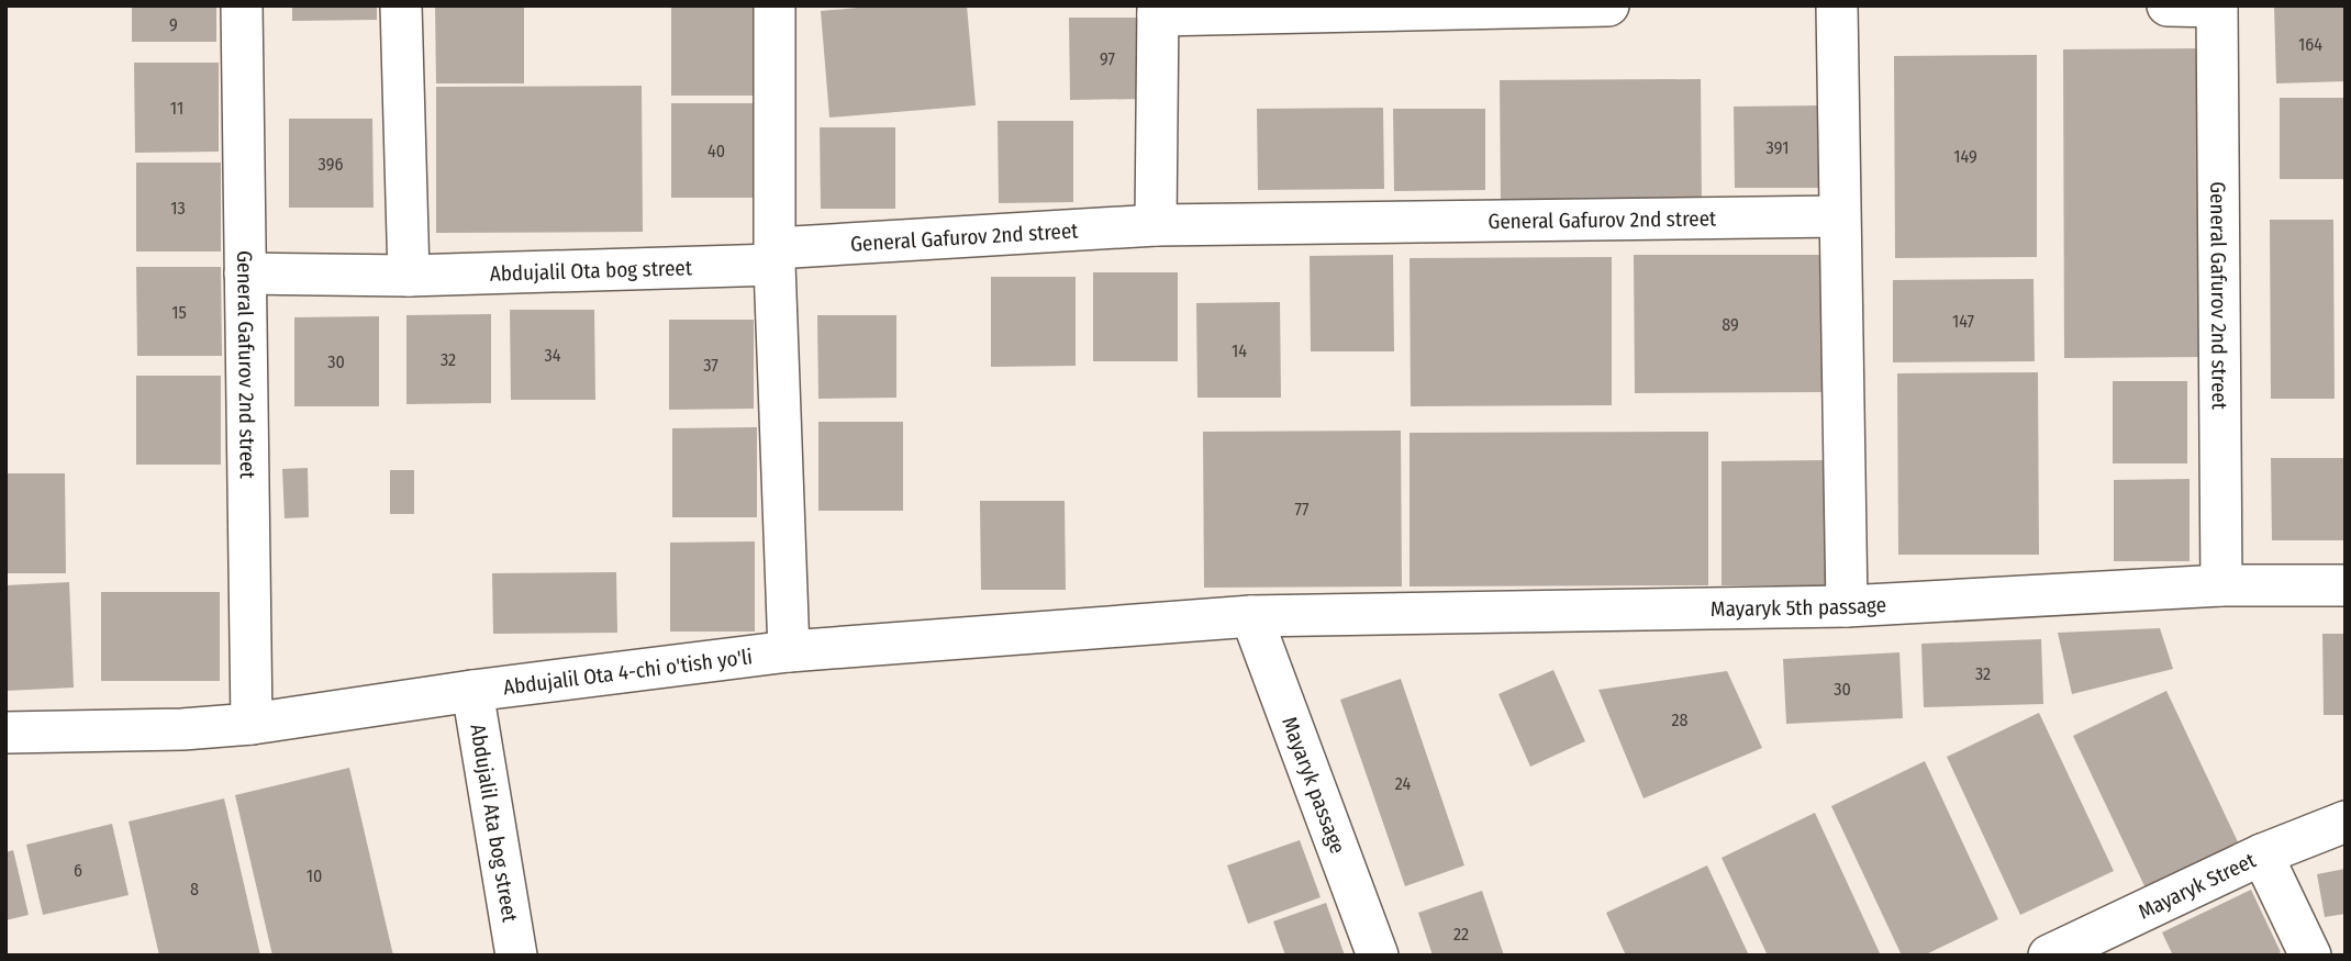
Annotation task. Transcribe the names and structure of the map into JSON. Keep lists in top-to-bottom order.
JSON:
{
  "streets": {
    "street": [
      "General Gafurov 2nd street",
      "Abdujalil Ota bog street",
      "Mayaryk 5th passage",
      "Abdujalil Ota 4-chi o'tish yo'li",
      "Mаyaryk passage",
      "Abdujalil Ata bog street",
      "Mayaryk Street"
    ]
  },
  "crossings": [
    ["General Gafurov 2nd street", "Abdujalil Ota bog street"],
    ["General Gafurov 2nd street", "Mayaryk 5th passage"],
    ["General Gafurov 2nd street", "Abdujalil Ota 4-chi o'tish yo'li"],
    ["Mayaryk 5th passage", "Abdujalil Ota 4-chi o'tish yo'li"],
    ["Mayaryk 5th passage", "Mаyaryk passage"],
    ["Abdujalil Ota 4-chi o'tish yo'li", "Mаyaryk passage"],
    ["Abdujalil Ota 4-chi o'tish yo'li", "Abdujalil Ata bog street"]
  ],
  "house_numbers": [
    "9",
    "164",
    "97",
    "11",
    "391",
    "40",
    "149",
    "396",
    "13",
    "15",
    "147",
    "89",
    "14",
    "34",
    "32",
    "30",
    "37",
    "77",
    "32",
    "30",
    "28",
    "24",
    "6",
    "10",
    "8",
    "22"
  ]
}
